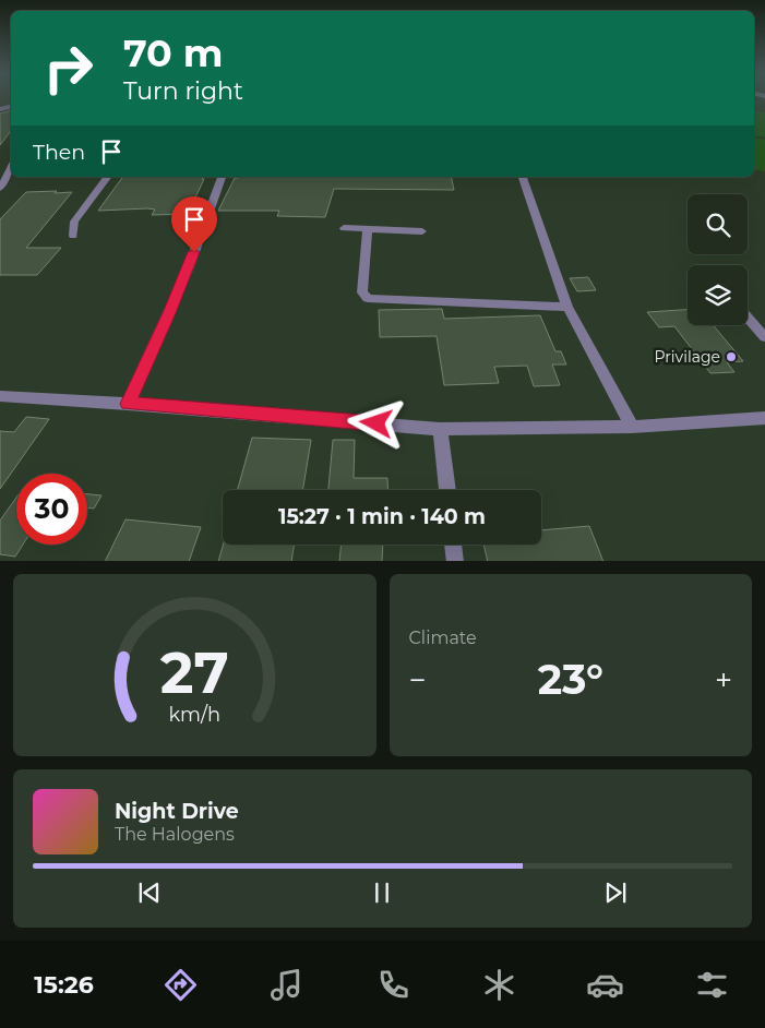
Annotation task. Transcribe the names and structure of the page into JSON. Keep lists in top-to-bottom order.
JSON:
{
  "places": ["Privilage"],
  "page": {
    "turn": ["70 m", "Turn right"],
    "then": "Then",
    "limit": "30",
    "trip": "15:27 · 1 min · 140 m",
    "tile": "Climate",
    "heat": ["−", "23°", "+"],
    "song": ["Night Drive", "The Halogens"],
    "tabs": "15:26",
    "gauge": ["27", "km/h"]
  }
}
